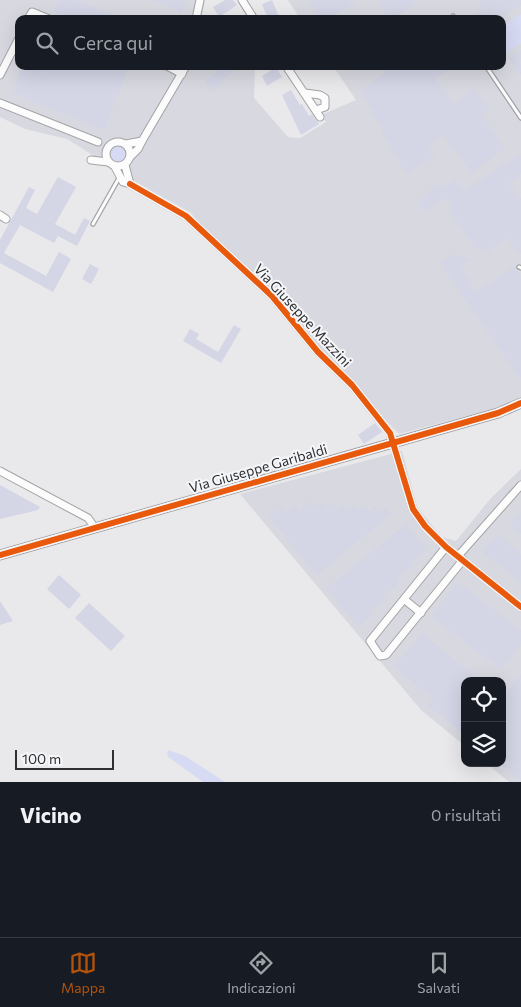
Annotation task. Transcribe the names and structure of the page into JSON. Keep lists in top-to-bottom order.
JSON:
{
  "streets": {
    "street": ["Via Giuseppe Mazzini", "Via Giuseppe Garibaldi"]
  },
  "crossings": [
    ["Via Giuseppe Mazzini", "Via Giuseppe Garibaldi"]
  ],
  "scale_bar": "100 m",
  "page": {
    "search": "Cerca qui",
    "scale": "100 m",
    "heading": ["Vicino", "0 risultati"],
    "nav": ["Mappa", "Indicazioni", "Salvati"]
  }
}
